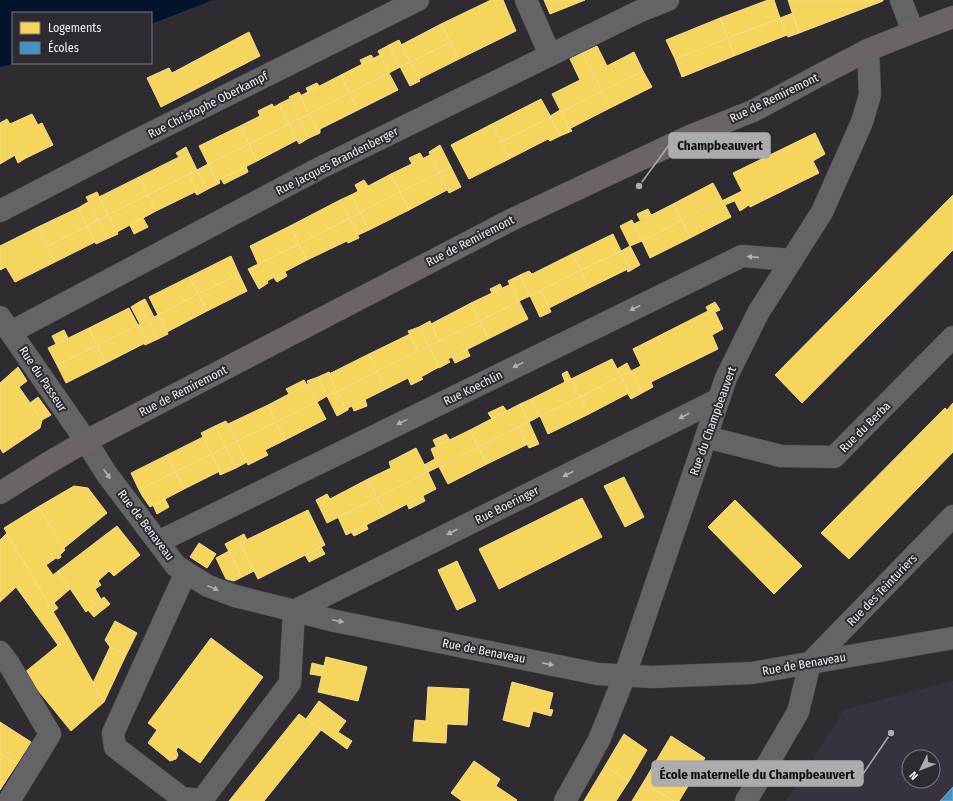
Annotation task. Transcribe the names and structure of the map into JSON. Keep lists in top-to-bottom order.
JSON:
{
  "streets": {
    "main road": ["Rue de Remiremont"],
    "street": [
      "Rue Christophe Oberkampf",
      "Rue Jacques Brandenberger",
      "Rue du Passeur",
      "Rue Koechlin",
      "Rue du Champbeauvert",
      "Rue du Berba",
      "Rue Boeringer",
      "Rue de Benaveau",
      "Rue des Teinturiers"
    ]
  },
  "crossings": [
    ["Rue de Remiremont", "Rue du Passeur"],
    ["Rue de Remiremont", "Rue du Champbeauvert"],
    ["Rue de Remiremont", "Rue de Benaveau"],
    ["Rue Jacques Brandenberger", "Rue du Passeur"],
    ["Rue du Passeur", "Rue de Benaveau"],
    ["Rue Koechlin", "Rue du Champbeauvert"],
    ["Rue Koechlin", "Rue de Benaveau"],
    ["Rue du Champbeauvert", "Rue du Berba"],
    ["Rue du Champbeauvert", "Rue Boeringer"],
    ["Rue du Champbeauvert", "Rue de Benaveau"],
    ["Rue Boeringer", "Rue de Benaveau"],
    ["Rue de Benaveau", "Rue des Teinturiers"]
  ],
  "one_way": ["Rue Koechlin", "Rue Boeringer", "Rue de Benaveau"],
  "places": ["Champbeauvert", "École maternelle du Champbeauvert"],
  "legend": ["Logements", "Écoles"],
  "north": "bottom left"
}
